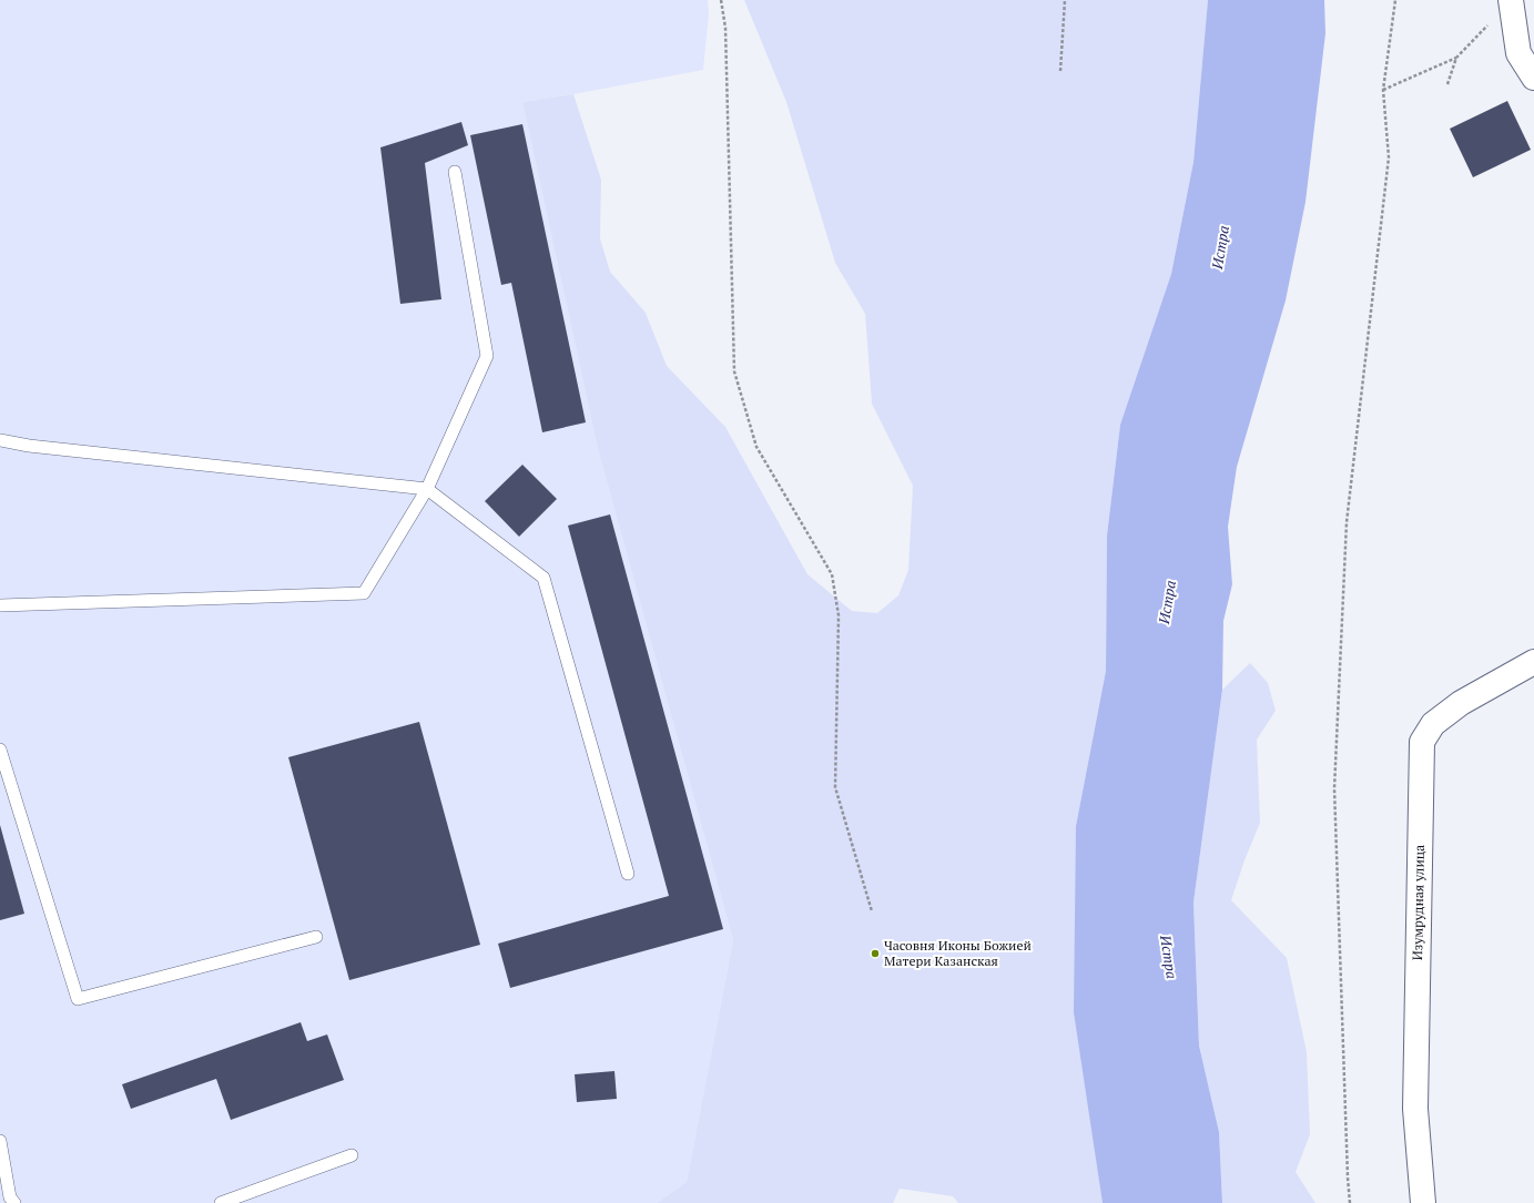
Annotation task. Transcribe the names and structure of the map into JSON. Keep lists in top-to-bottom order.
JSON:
{
  "streets": {
    "street": ["Изумрудная улица"]
  },
  "water": ["Истра"],
  "places": ["Часовня Иконы Божией Матери Казанская"]
}
